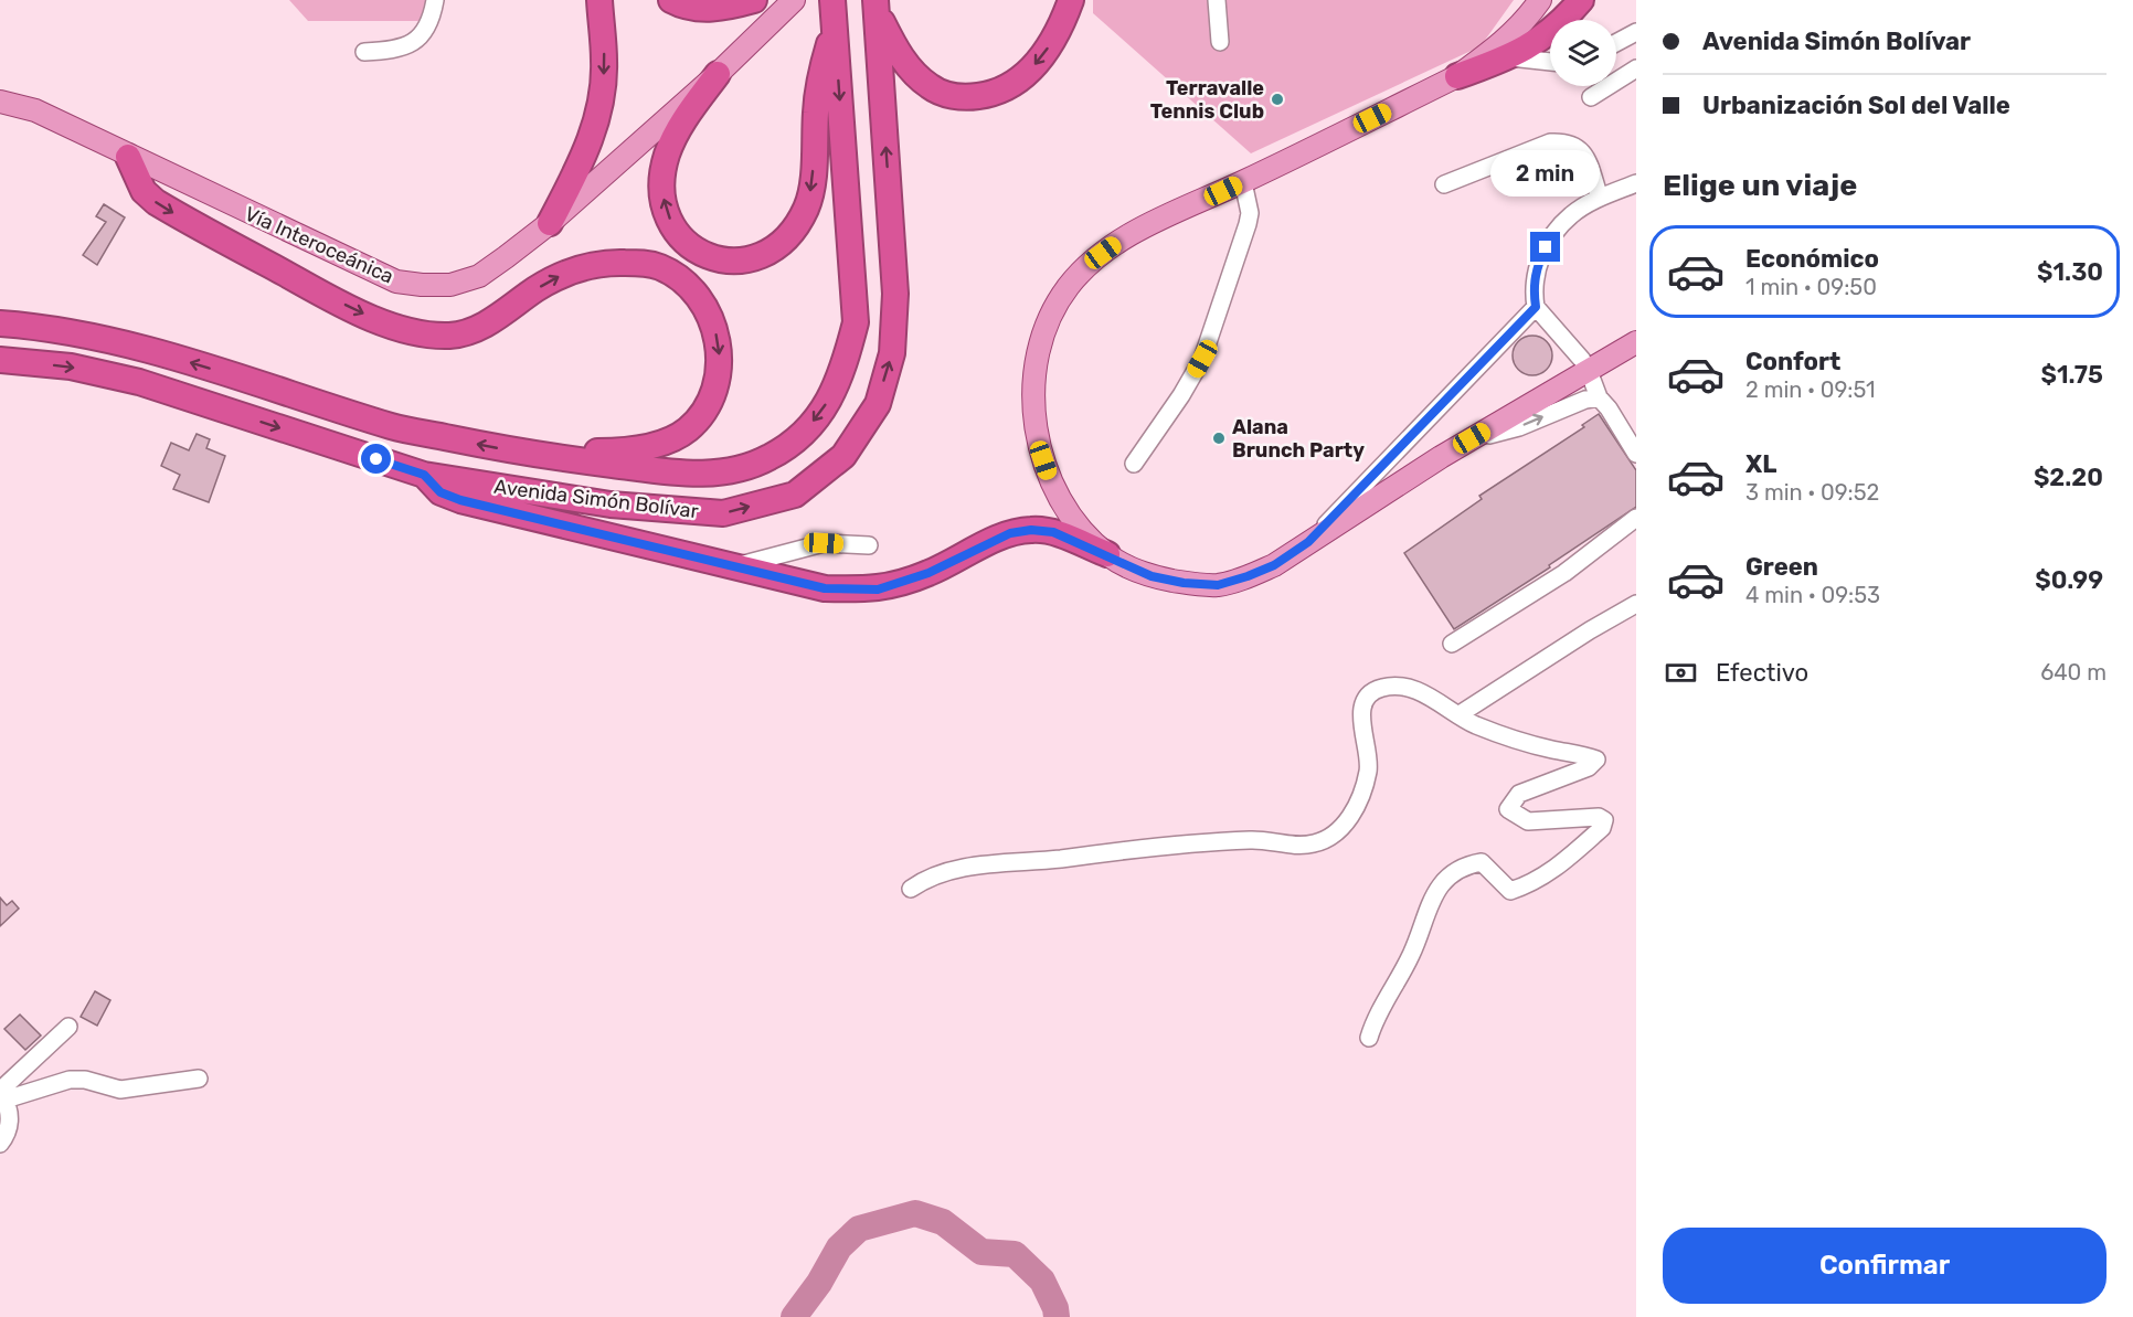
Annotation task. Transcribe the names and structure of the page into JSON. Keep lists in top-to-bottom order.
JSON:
{
  "streets": {
    "highway": ["Avenida Simón Bolívar"],
    "main road": ["Vía Interoceánica"]
  },
  "places": ["Terravalle Tennis Club", "Alana Brunch Party"],
  "page": {
    "banner": ["Avenida Simón Bolívar", "Urbanización Sol del Valle"],
    "heading": "Elige un viaje",
    "bubble": "2 min",
    "list": [
      {
        "name": "Económico",
        "note": "1 min · 09:50",
        "value": "$1.30"
      },
      {
        "name": "Confort",
        "note": "2 min · 09:51",
        "value": "$1.75"
      },
      {
        "name": "XL",
        "note": "3 min · 09:52",
        "value": "$2.20"
      },
      {
        "name": "Green",
        "note": "4 min · 09:53",
        "value": "$0.99"
      }
    ],
    "pay": ["Efectivo", "640 m"],
    "buttons": "Confirmar"
  }
}
